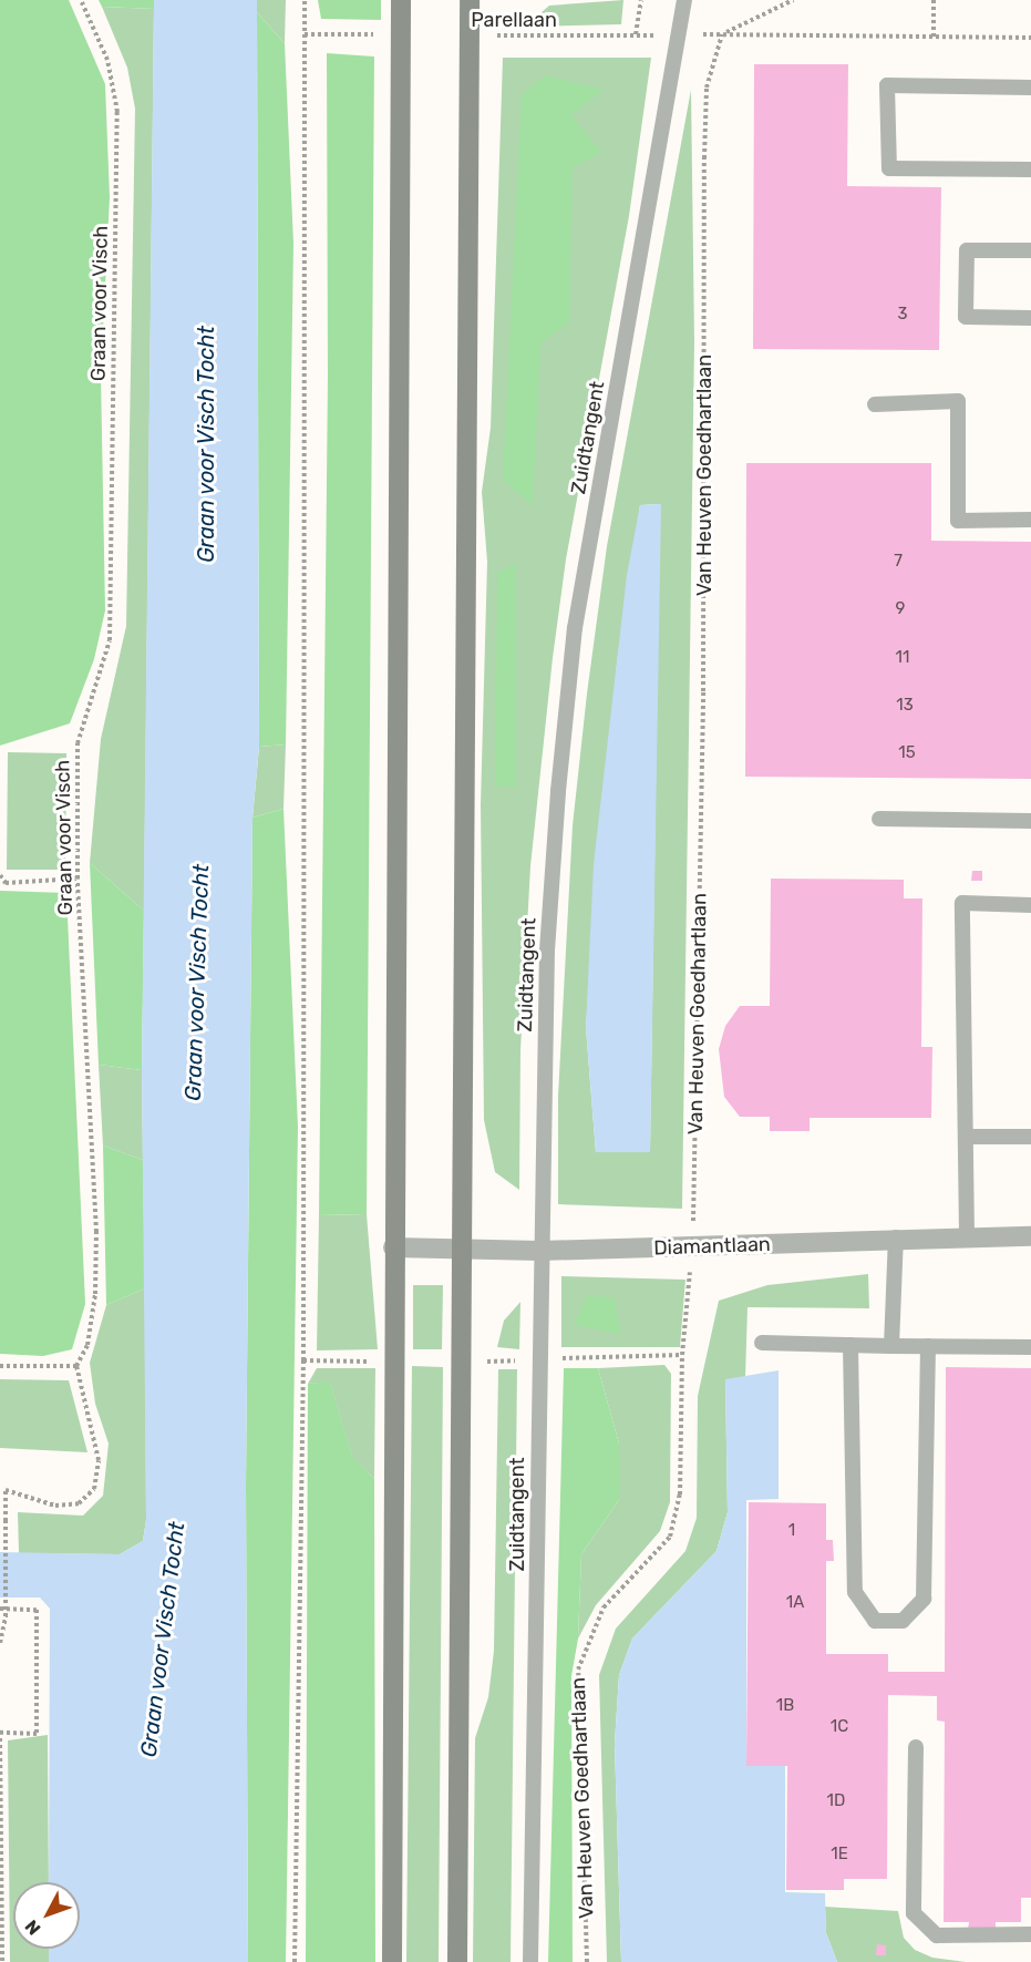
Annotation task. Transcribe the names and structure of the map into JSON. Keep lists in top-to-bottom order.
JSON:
{
  "streets": {
    "street": ["Diamantlaan"],
    "lane": ["Zuidtangent"],
    "path": ["Parellaan", "Graan voor Visch", "Van Heuven Goedhartlaan"]
  },
  "crossings": [
    ["Parellaan", "Zuidtangent"],
    ["Parellaan", "Van Heuven Goedhartlaan"],
    ["Zuidtangent", "Diamantlaan"],
    ["Van Heuven Goedhartlaan", "Diamantlaan"]
  ],
  "water": ["Graan voor Visch Tocht"],
  "house_numbers": [
    "3",
    "7",
    "9",
    "11",
    "13",
    "15",
    "1",
    "1A",
    "1B",
    "1C",
    "1D",
    "1E"
  ],
  "north": "bottom left"
}
